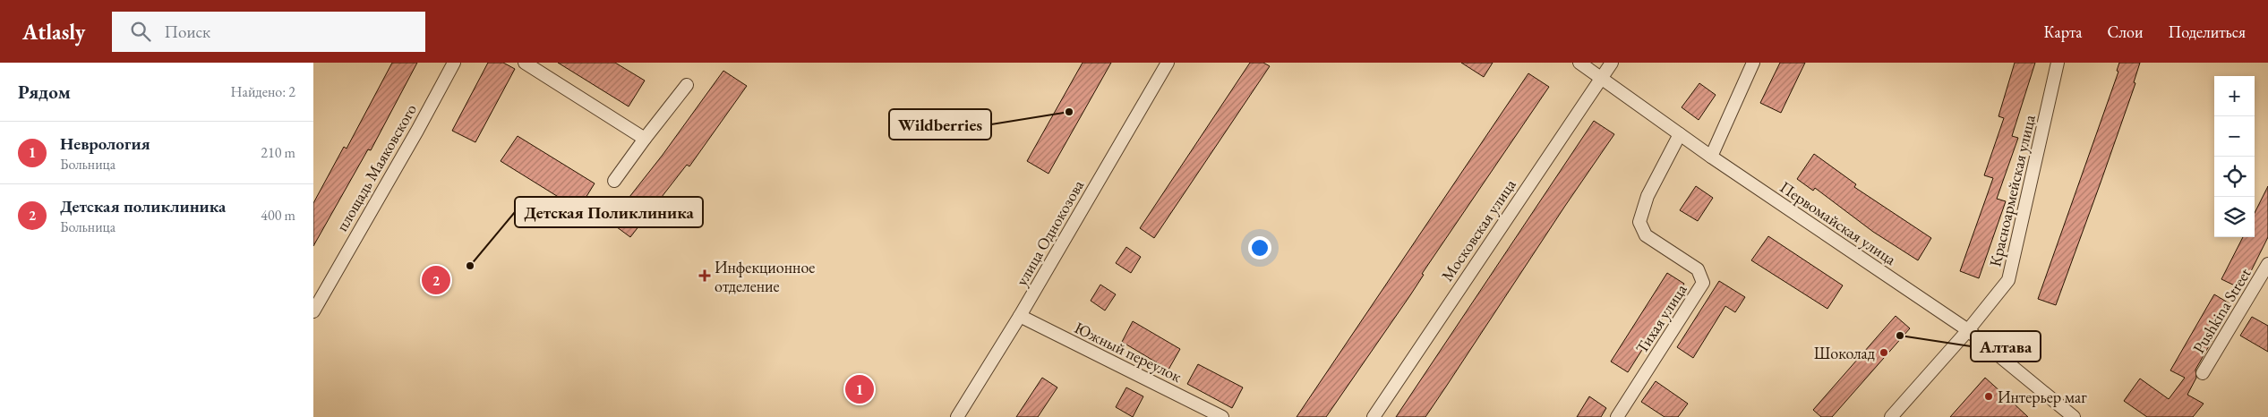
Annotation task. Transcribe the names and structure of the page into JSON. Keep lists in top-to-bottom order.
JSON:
{
  "streets": {
    "street": [
      "площадь Маяковского",
      "Красноармейская улица",
      "Первомайская улица",
      "Московская улица",
      "улица Однокозова",
      "Pushkina Street",
      "Тихая улица",
      "Южный переулок"
    ]
  },
  "crossings": [
    ["Красноармейская улица", "Первомайская улица"],
    ["Первомайская улица", "Московская улица"],
    ["Первомайская улица", "Тихая улица"],
    ["улица Однокозова", "Южный переулок"]
  ],
  "places": {
    "other": [
      "Wildberries",
      "Детская Поликлиника",
      "Алтава",
      "Шоколад",
      "Интерьер маг"
    ],
    "health": ["Инфекционное отделение"]
  },
  "page": {
    "header": "Atlasly",
    "search": "Поиск",
    "nav": ["Карта", "Слои", "Поделиться"],
    "heading": ["Рядом", "Найдено: 2"],
    "map_buttons": ["+", "−"],
    "list": [
      {
        "mark": "1",
        "name": "Неврология",
        "note": "Больница",
        "value": "210 m"
      },
      {
        "mark": "2",
        "name": "Детская поликлиника",
        "note": "Больница",
        "value": "400 m"
      }
    ],
    "pins": ["2", "1"]
  }
}
